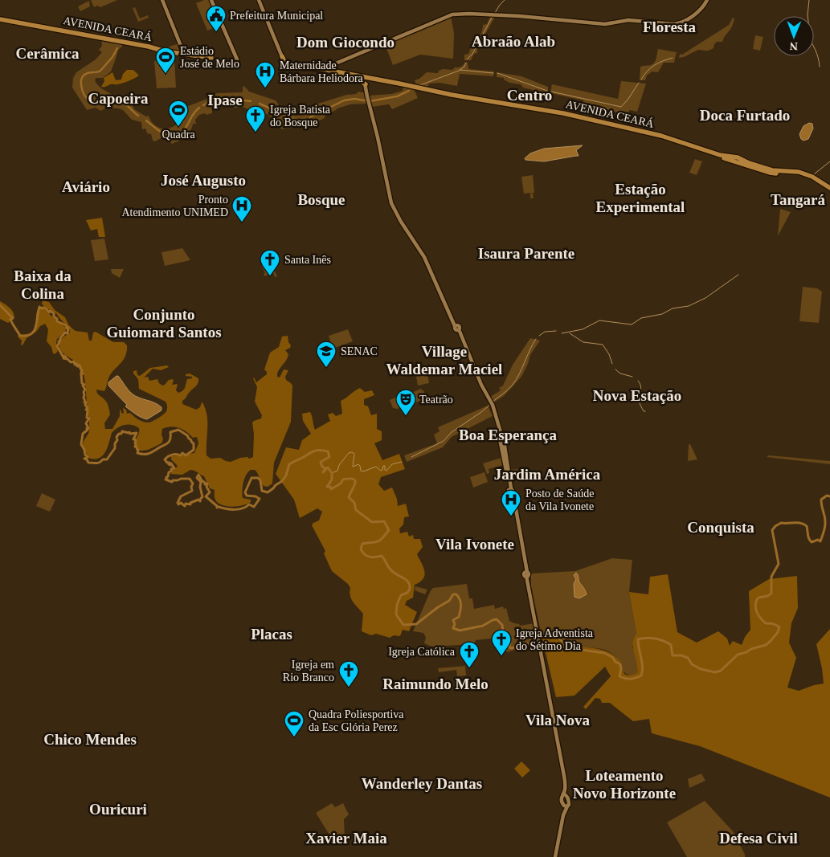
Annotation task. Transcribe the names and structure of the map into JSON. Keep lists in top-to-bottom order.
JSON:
{
  "streets": {
    "main road": ["AVENIDA CEARÁ"]
  },
  "districts": [
    "Floresta",
    "Abraão Alab",
    "Dom Giocondo",
    "Cerâmica",
    "Centro",
    "Capoeira",
    "Ipase",
    "Doca Furtado",
    "José Augusto",
    "Aviário",
    "Estação Experimental",
    "Bosque",
    "Tangará",
    "Isaura Parente",
    "Baixa da Colina",
    "Conjunto Guiomard Santos",
    "Village Waldemar Maciel",
    "Nova Estação",
    "Boa Esperança",
    "Jardim América",
    "Conquista",
    "Vila Ivonete",
    "Placas",
    "Raimundo Melo",
    "Vila Nova",
    "Chico Mendes",
    "Loteamento Novo Horizonte",
    "Wanderley Dantas",
    "Ouricuri",
    "Xavier Maia",
    "Defesa Civil"
  ],
  "places": {
    "public building": ["Prefeitura Municipal"],
    "sports": ["Estádio José de Melo", "Quadra", "Quadra Poliesportiva da Esc Glória Perez"],
    "hospital": ["Maternidade Bárbara Heliodora", "Pronto Atendimento UNIMED", "Posto de Saúde da Vila Ivonete"],
    "church": [
      "Igreja Batista do Bosque",
      "Santa Inês",
      "Igreja Adventista do Sétimo Dia",
      "Igreja Católica",
      "Igreja em Rio Branco"
    ],
    "school or university": ["SENAC"],
    "theatre": ["Teatrão"]
  },
  "north": "bottom"
}
